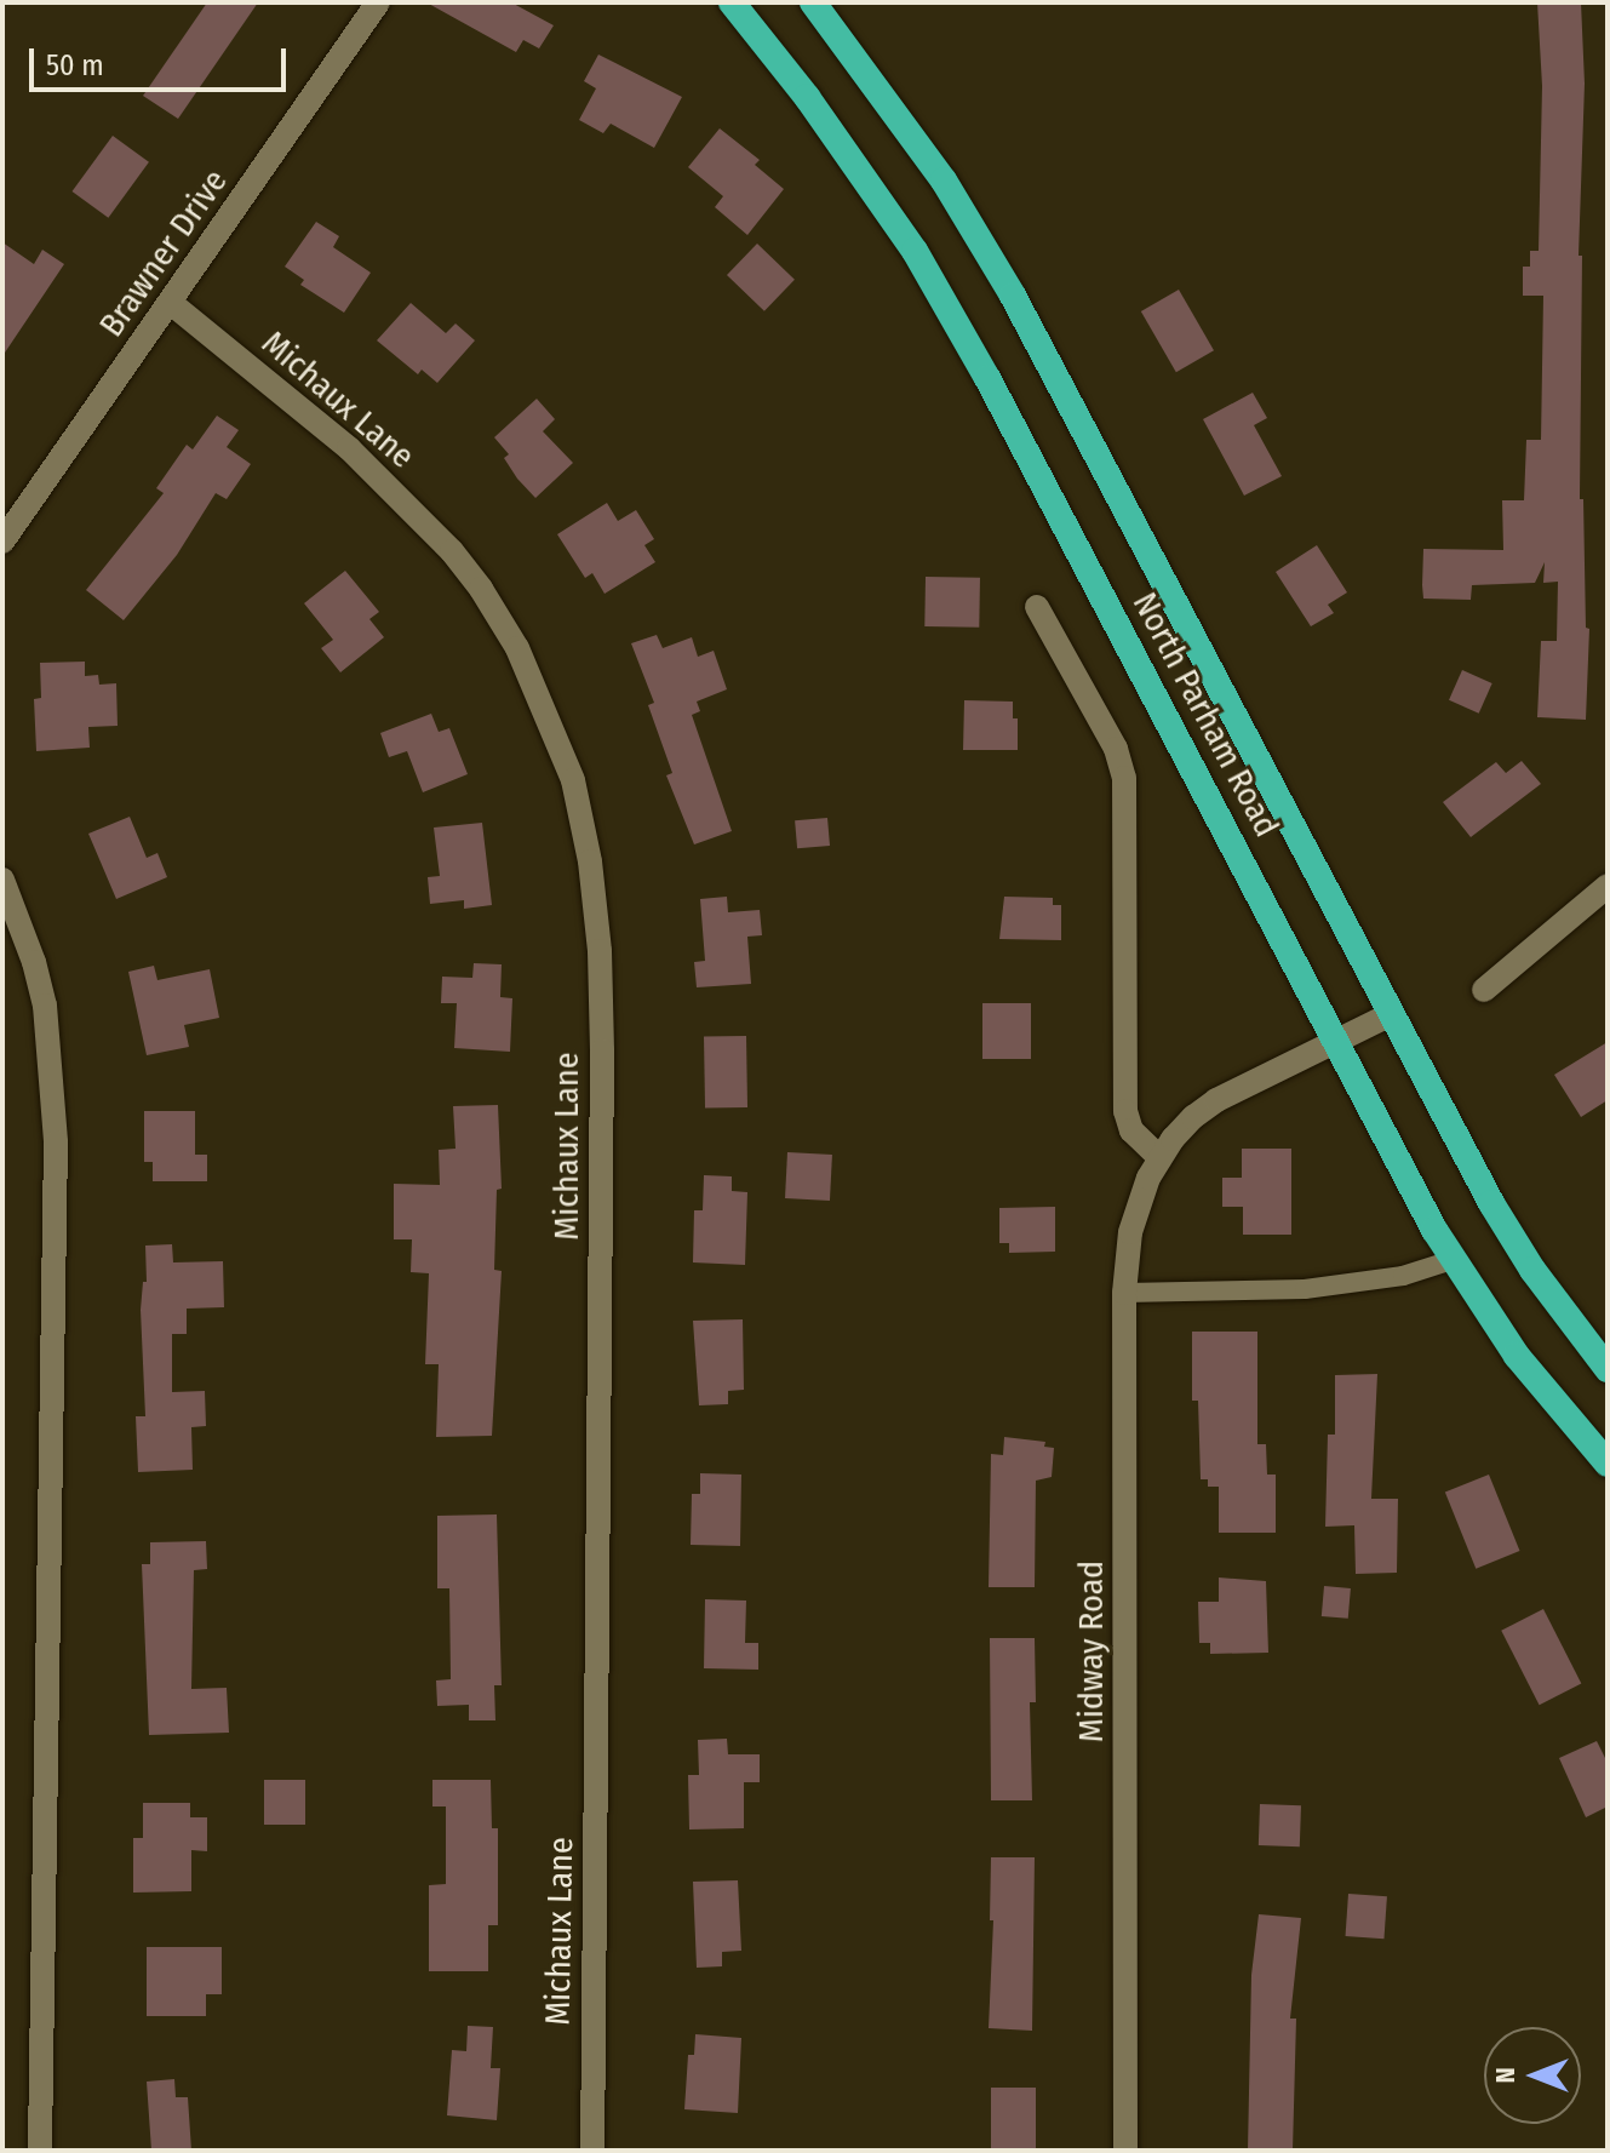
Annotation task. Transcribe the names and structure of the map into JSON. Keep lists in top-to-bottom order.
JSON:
{
  "streets": {
    "highway": ["North Parham Road"],
    "street": ["Brawner Drive", "Michaux Lane", "Midway Road"]
  },
  "crossings": [
    ["Brawner Drive", "Michaux Lane"],
    ["North Parham Road", "Midway Road"]
  ],
  "scale_bar": "50 m",
  "north": "left"
}
